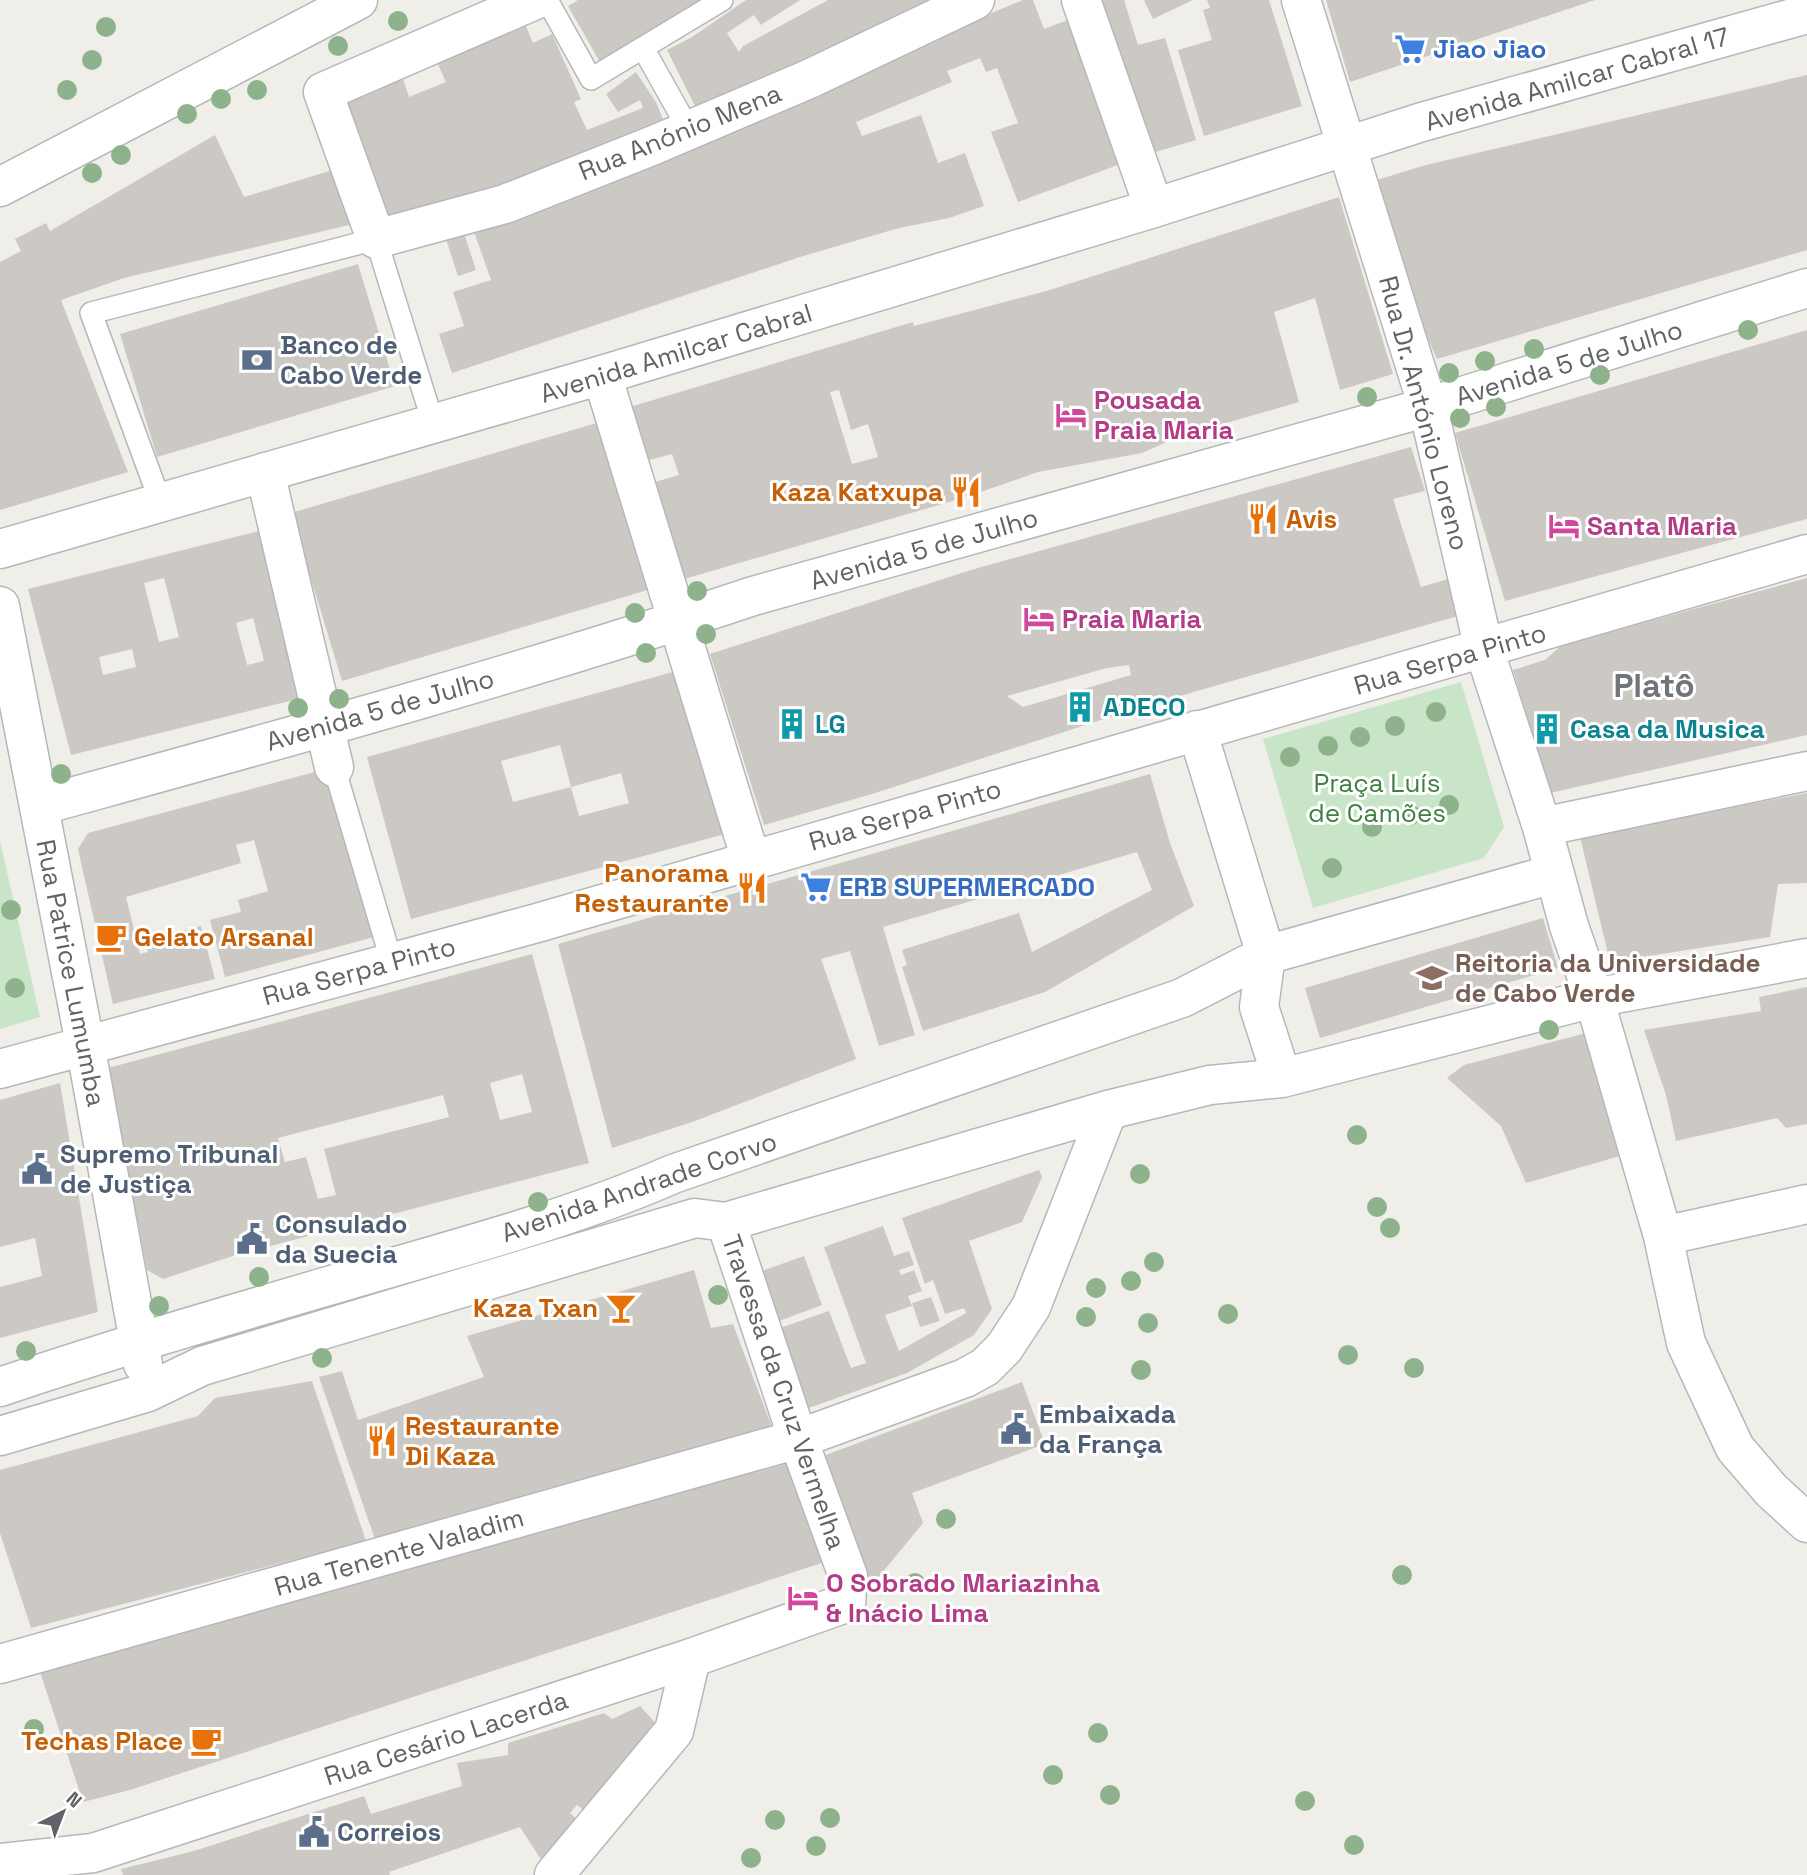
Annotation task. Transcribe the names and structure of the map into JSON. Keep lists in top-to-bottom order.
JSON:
{
  "streets": {
    "street": [
      "Avenida Amilcar Cabral 17",
      "Rua Anónio Mena",
      "Avenida Amilcar Cabral",
      "Avenida 5 de Julho",
      "Rua Dr. António Loreno",
      "Rua Serpa Pinto",
      "Rua Patrice Lumumba",
      "Avenida Andrade Corvo",
      "Travessa da Cruz Vermelha",
      "Rua Tenente Valadim",
      "Rua Cesário Lacerda"
    ]
  },
  "crossings": [
    ["Avenida Amilcar Cabral 17", "Avenida Amilcar Cabral"],
    ["Avenida Amilcar Cabral 17", "Rua Dr. António Loreno"],
    ["Avenida Amilcar Cabral", "Rua Dr. António Loreno"],
    ["Avenida 5 de Julho", "Rua Dr. António Loreno"],
    ["Avenida 5 de Julho", "Rua Patrice Lumumba"],
    ["Rua Dr. António Loreno", "Rua Serpa Pinto"],
    ["Rua Dr. António Loreno", "Avenida Andrade Corvo"],
    ["Rua Serpa Pinto", "Rua Patrice Lumumba"],
    ["Rua Patrice Lumumba", "Avenida Andrade Corvo"],
    ["Avenida Andrade Corvo", "Travessa da Cruz Vermelha"],
    ["Avenida Andrade Corvo", "Rua Tenente Valadim"],
    ["Travessa da Cruz Vermelha", "Rua Tenente Valadim"],
    ["Travessa da Cruz Vermelha", "Rua Cesário Lacerda"]
  ],
  "districts": ["Platô"],
  "parks": ["Praça Luís de Camões"],
  "places": {
    "supermarket": ["Jiao Jiao", "ERB SUPERMERCADO"],
    "bank": ["Banco de Cabo Verde"],
    "hotel": [
      "Pousada Praia Maria",
      "Santa Maria",
      "Praia Maria",
      "O Sobrado Mariazinha & Inácio Lima"
    ],
    "restaurant": [
      "Kaza Katxupa",
      "Avis",
      "Panorama Restaurante",
      "Restaurante Di Kaza"
    ],
    "building": ["ADECO", "LG", "Casa da Musica"],
    "cafe": ["Gelato Arsanal", "Techas Place"],
    "school or university": ["Reitoria da Universidade de Cabo Verde"],
    "public building": [
      "Supremo Tribunal de Justiça",
      "Consulado da Suecia",
      "Embaixada da França",
      "Correios"
    ],
    "bar": ["Kaza Txan"]
  },
  "north": "top right"
}
